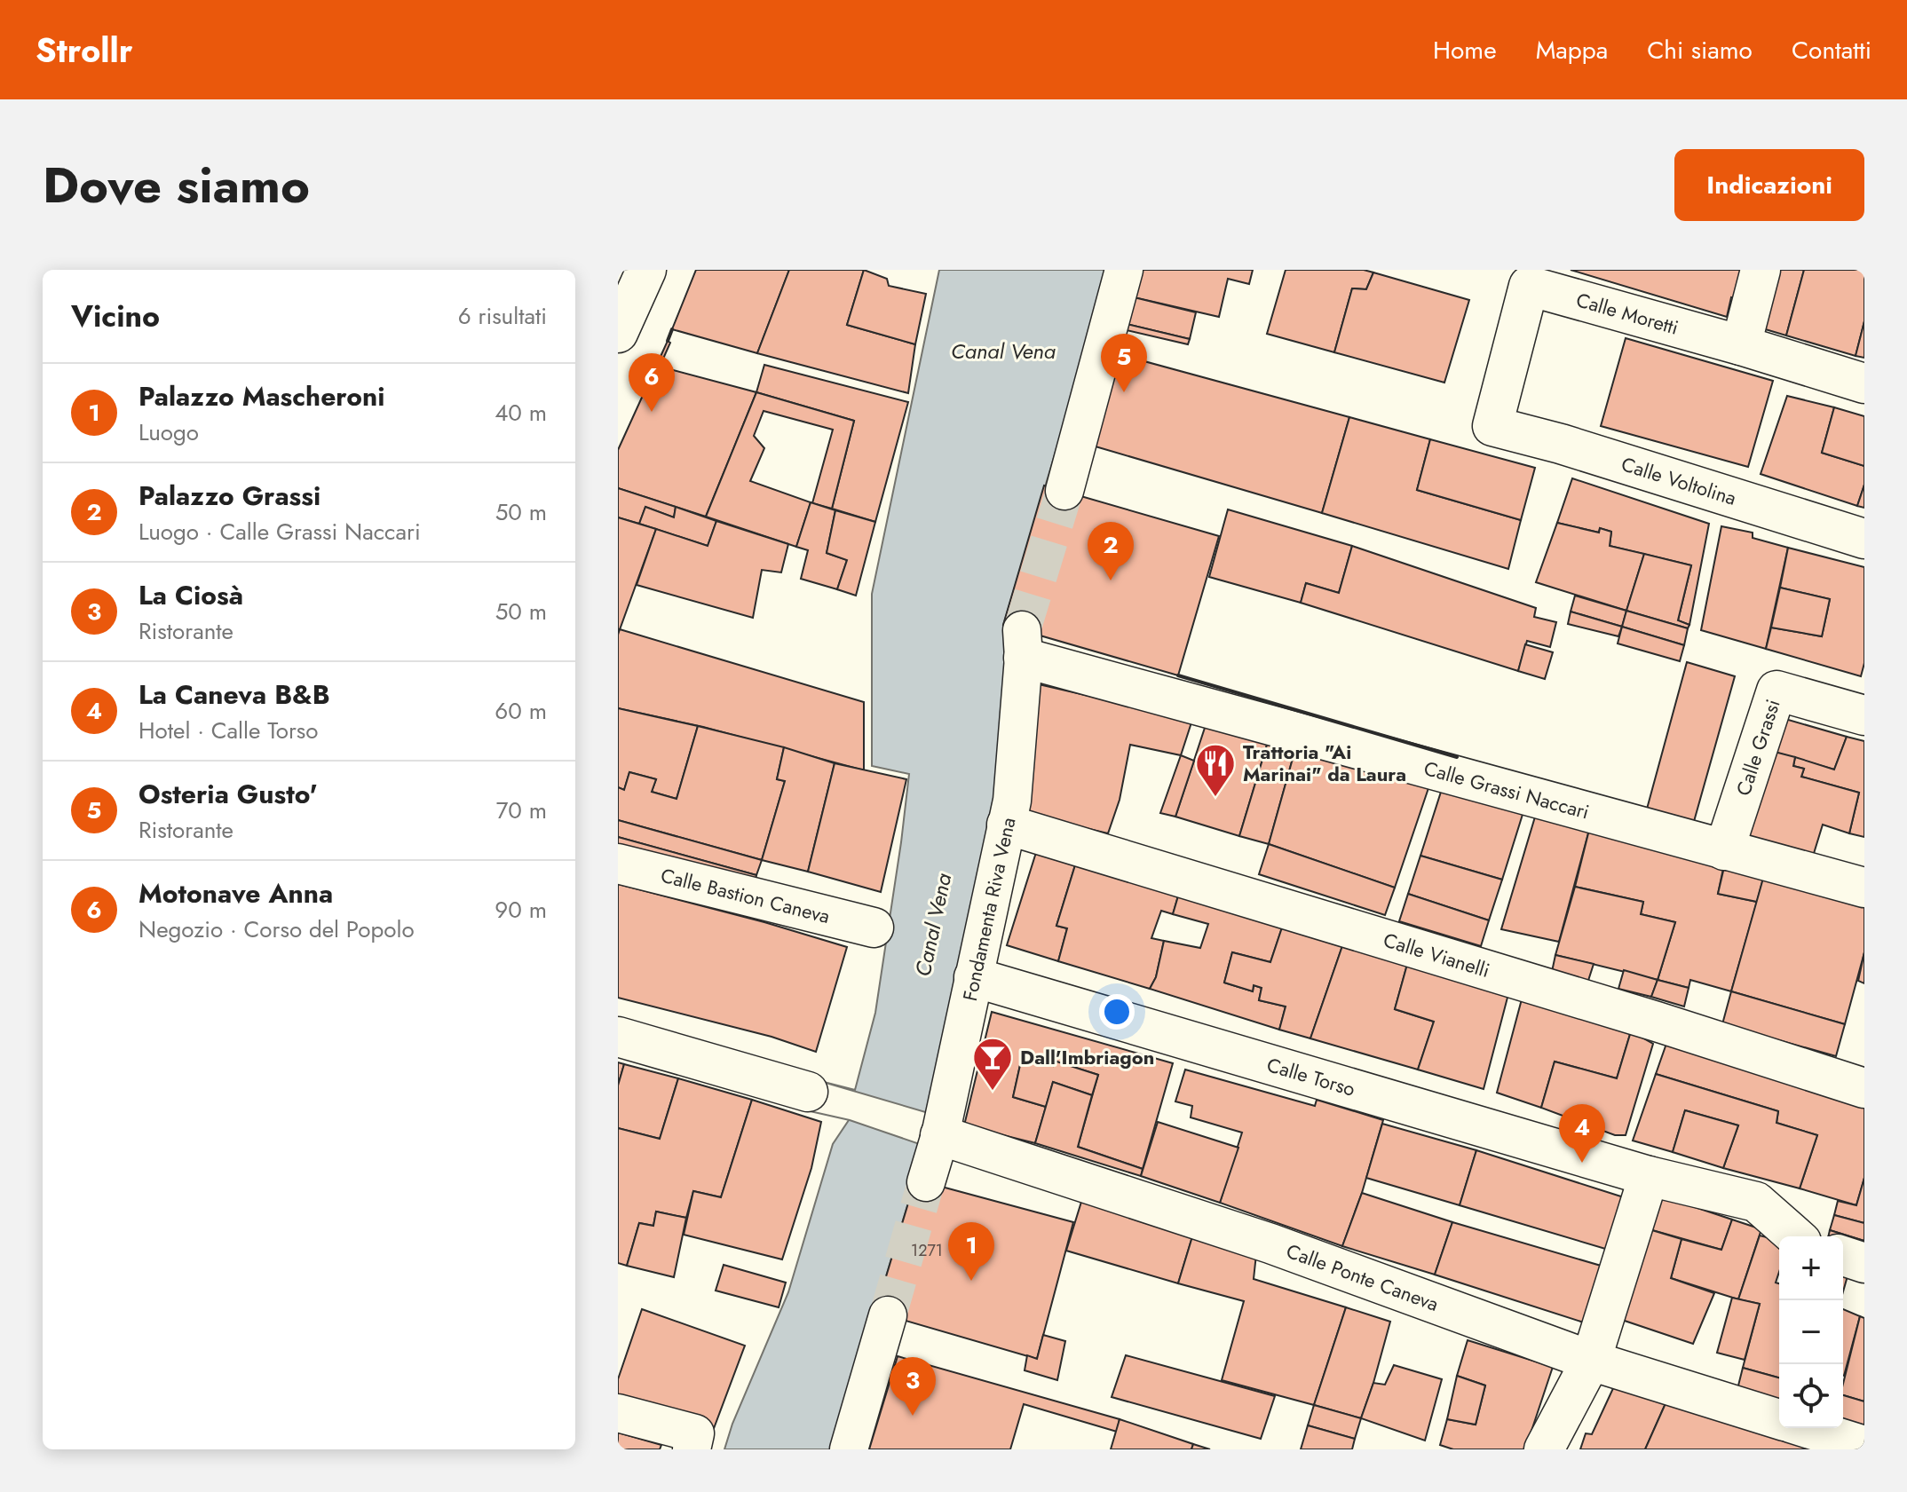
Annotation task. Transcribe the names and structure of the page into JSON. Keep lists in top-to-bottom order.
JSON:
{
  "streets": {
    "street": [
      "Calle Moretti",
      "Calle Voltolina",
      "Calle Grassi",
      "Calle Grassi Naccari",
      "Calle Bastion Caneva",
      "Fondamenta Riva Vena",
      "Calle Vianelli",
      "Calle Torso",
      "Calle Ponte Caneva"
    ]
  },
  "crossings": [
    ["Calle Moretti", "Calle Voltolina"],
    ["Calle Grassi", "Calle Grassi Naccari"],
    ["Calle Grassi Naccari", "Fondamenta Riva Vena"],
    ["Fondamenta Riva Vena", "Calle Vianelli"],
    ["Fondamenta Riva Vena", "Calle Torso"],
    ["Fondamenta Riva Vena", "Calle Ponte Caneva"]
  ],
  "water": ["Canal Vena"],
  "places": {
    "restaurant": ["Trattoria \"Ai Marinai\" da Laura"],
    "bar": ["Dall'Imbriagon"]
  },
  "house_numbers": ["1271"],
  "page": {
    "header": "Strollr",
    "nav": [
      "Home",
      "Mappa",
      "Chi siamo",
      "Contatti"
    ],
    "title": "Dove siamo",
    "buttons": "Indicazioni",
    "heading": ["Vicino", "6 risultati"],
    "pins": [
      "5",
      "6",
      "2",
      "4",
      "1",
      "3"
    ],
    "list": [
      {
        "mark": "1",
        "name": "Palazzo Mascheroni",
        "note": "Luogo",
        "value": "40 m"
      },
      {
        "mark": "2",
        "name": "Palazzo Grassi",
        "note": "Luogo · Calle Grassi Naccari",
        "value": "50 m"
      },
      {
        "mark": "3",
        "name": "La Ciosà",
        "note": "Ristorante",
        "value": "50 m"
      },
      {
        "mark": "4",
        "name": "La Caneva B&B",
        "note": "Hotel · Calle Torso",
        "value": "60 m"
      },
      {
        "mark": "5",
        "name": "Osteria Gusto'",
        "note": "Ristorante",
        "value": "70 m"
      },
      {
        "mark": "6",
        "name": "Motonave Anna",
        "note": "Negozio · Corso del Popolo",
        "value": "90 m"
      }
    ],
    "map_buttons": ["+", "−"]
  }
}
